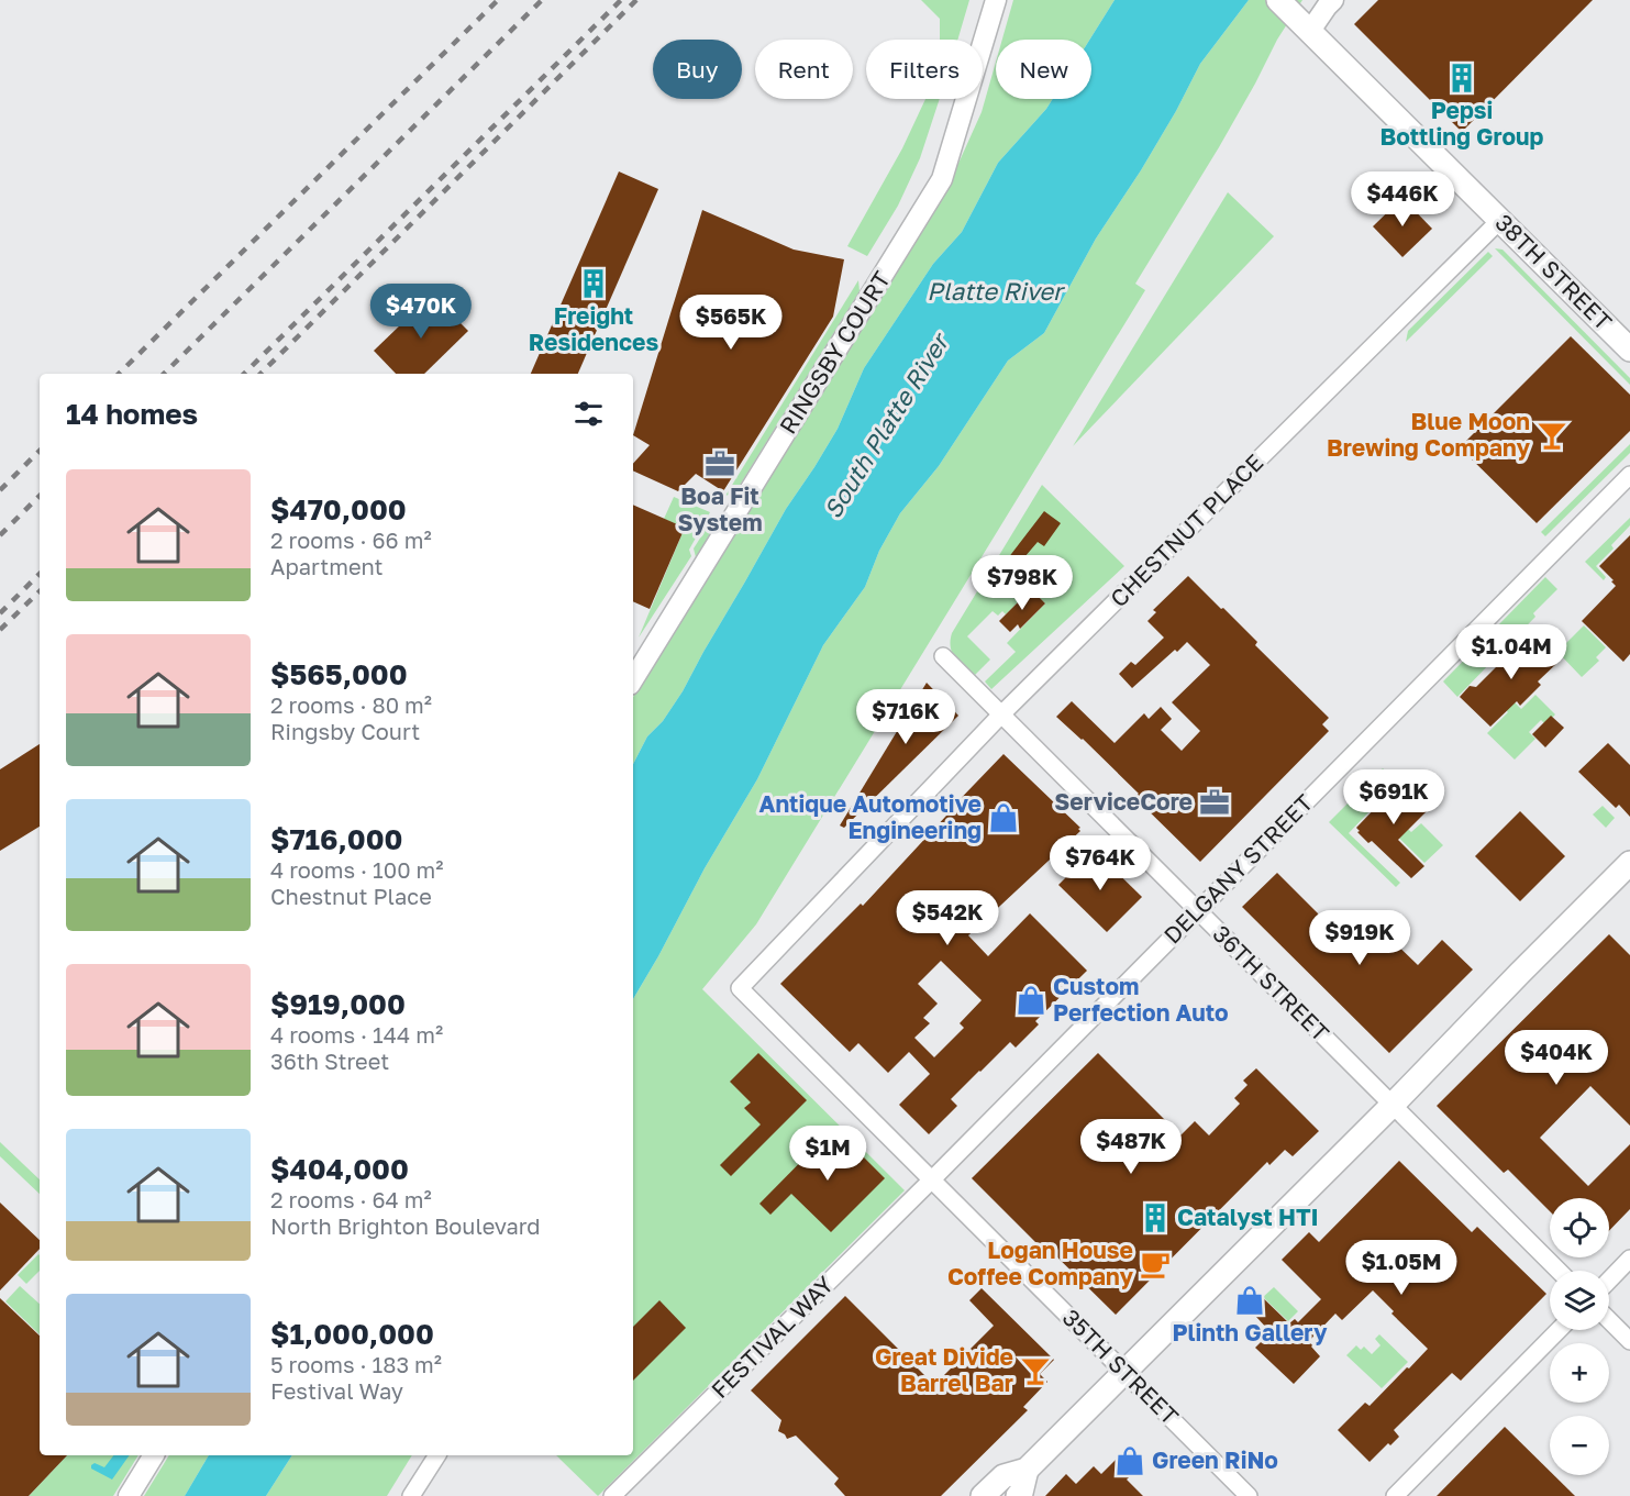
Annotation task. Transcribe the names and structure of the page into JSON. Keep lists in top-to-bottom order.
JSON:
{
  "streets": {
    "main road": ["38TH STREET"],
    "street": [
      "RINGSBY COURT",
      "CHESTNUT PLACE",
      "DELGANY STREET",
      "36TH STREET",
      "FESTIVAL WAY",
      "35TH STREET"
    ]
  },
  "crossings": [
    ["38TH STREET", "CHESTNUT PLACE"],
    ["CHESTNUT PLACE", "36TH STREET"],
    ["CHESTNUT PLACE", "35TH STREET"],
    ["DELGANY STREET", "36TH STREET"],
    ["DELGANY STREET", "FESTIVAL WAY"],
    ["DELGANY STREET", "35TH STREET"],
    ["FESTIVAL WAY", "35TH STREET"]
  ],
  "water": ["Platte River", "South Platte River"],
  "places": {
    "building": ["Pepsi Bottling Group", "Freight Residences", "Catalyst HTI"],
    "bar": ["Blue Moon Brewing Company", "Great Divide Barrel Bar"],
    "office": ["Boa Fit System", "ServiceCore"],
    "shop": [
      "Antique Automotive Engineering",
      "Custom Perfection Auto",
      "Plinth Gallery",
      "Green RiNo"
    ],
    "cafe": ["Logan House Coffee Company"]
  },
  "page": {
    "chip": [
      "Buy",
      "Rent",
      "Filters",
      "New"
    ],
    "price": [
      "$446K",
      "$470K",
      "$565K",
      "$798K",
      "$1.04M",
      "$716K",
      "$691K",
      "$764K",
      "$542K",
      "$919K",
      "$404K",
      "$487K",
      "$1M",
      "$1.05M"
    ],
    "heading": "14 homes",
    "list": [
      {
        "name": "$470,000",
        "note": "2 rooms · 66 m² · Apartment"
      },
      {
        "name": "$565,000",
        "note": "2 rooms · 80 m² · Ringsby Court"
      },
      {
        "name": "$716,000",
        "note": "4 rooms · 100 m² · Chestnut Place"
      },
      {
        "name": "$919,000",
        "note": "4 rooms · 144 m² · 36th Street"
      },
      {
        "name": "$404,000",
        "note": "2 rooms · 64 m² · North Brighton Boulevard"
      },
      {
        "name": "$1,000,000",
        "note": "5 rooms · 183 m² · Festival Way"
      }
    ],
    "map_buttons": ["+", "−"]
  }
}
